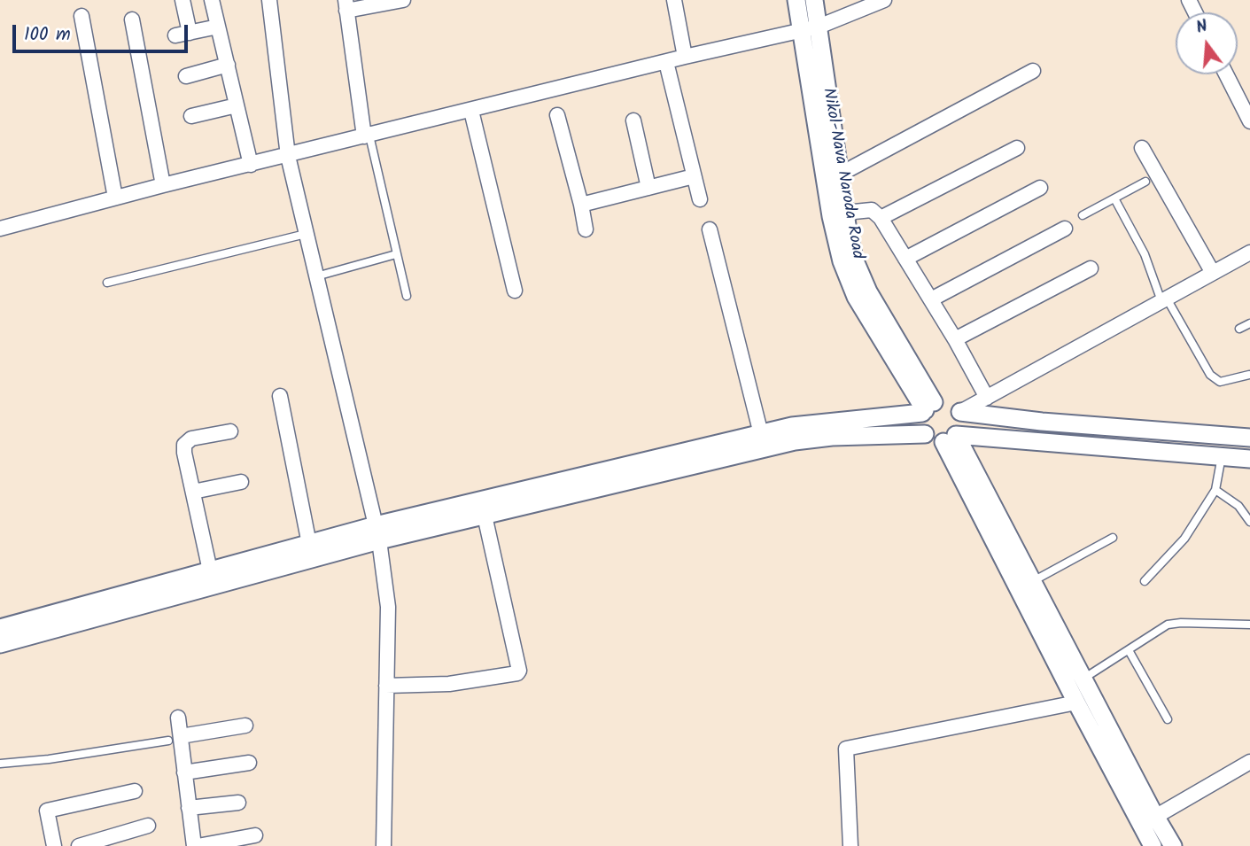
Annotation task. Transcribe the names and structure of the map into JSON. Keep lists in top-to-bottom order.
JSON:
{
  "streets": {
    "street": ["Nikol-Nava Naroda Road"]
  },
  "scale_bar": "100 m",
  "north": "top"
}
